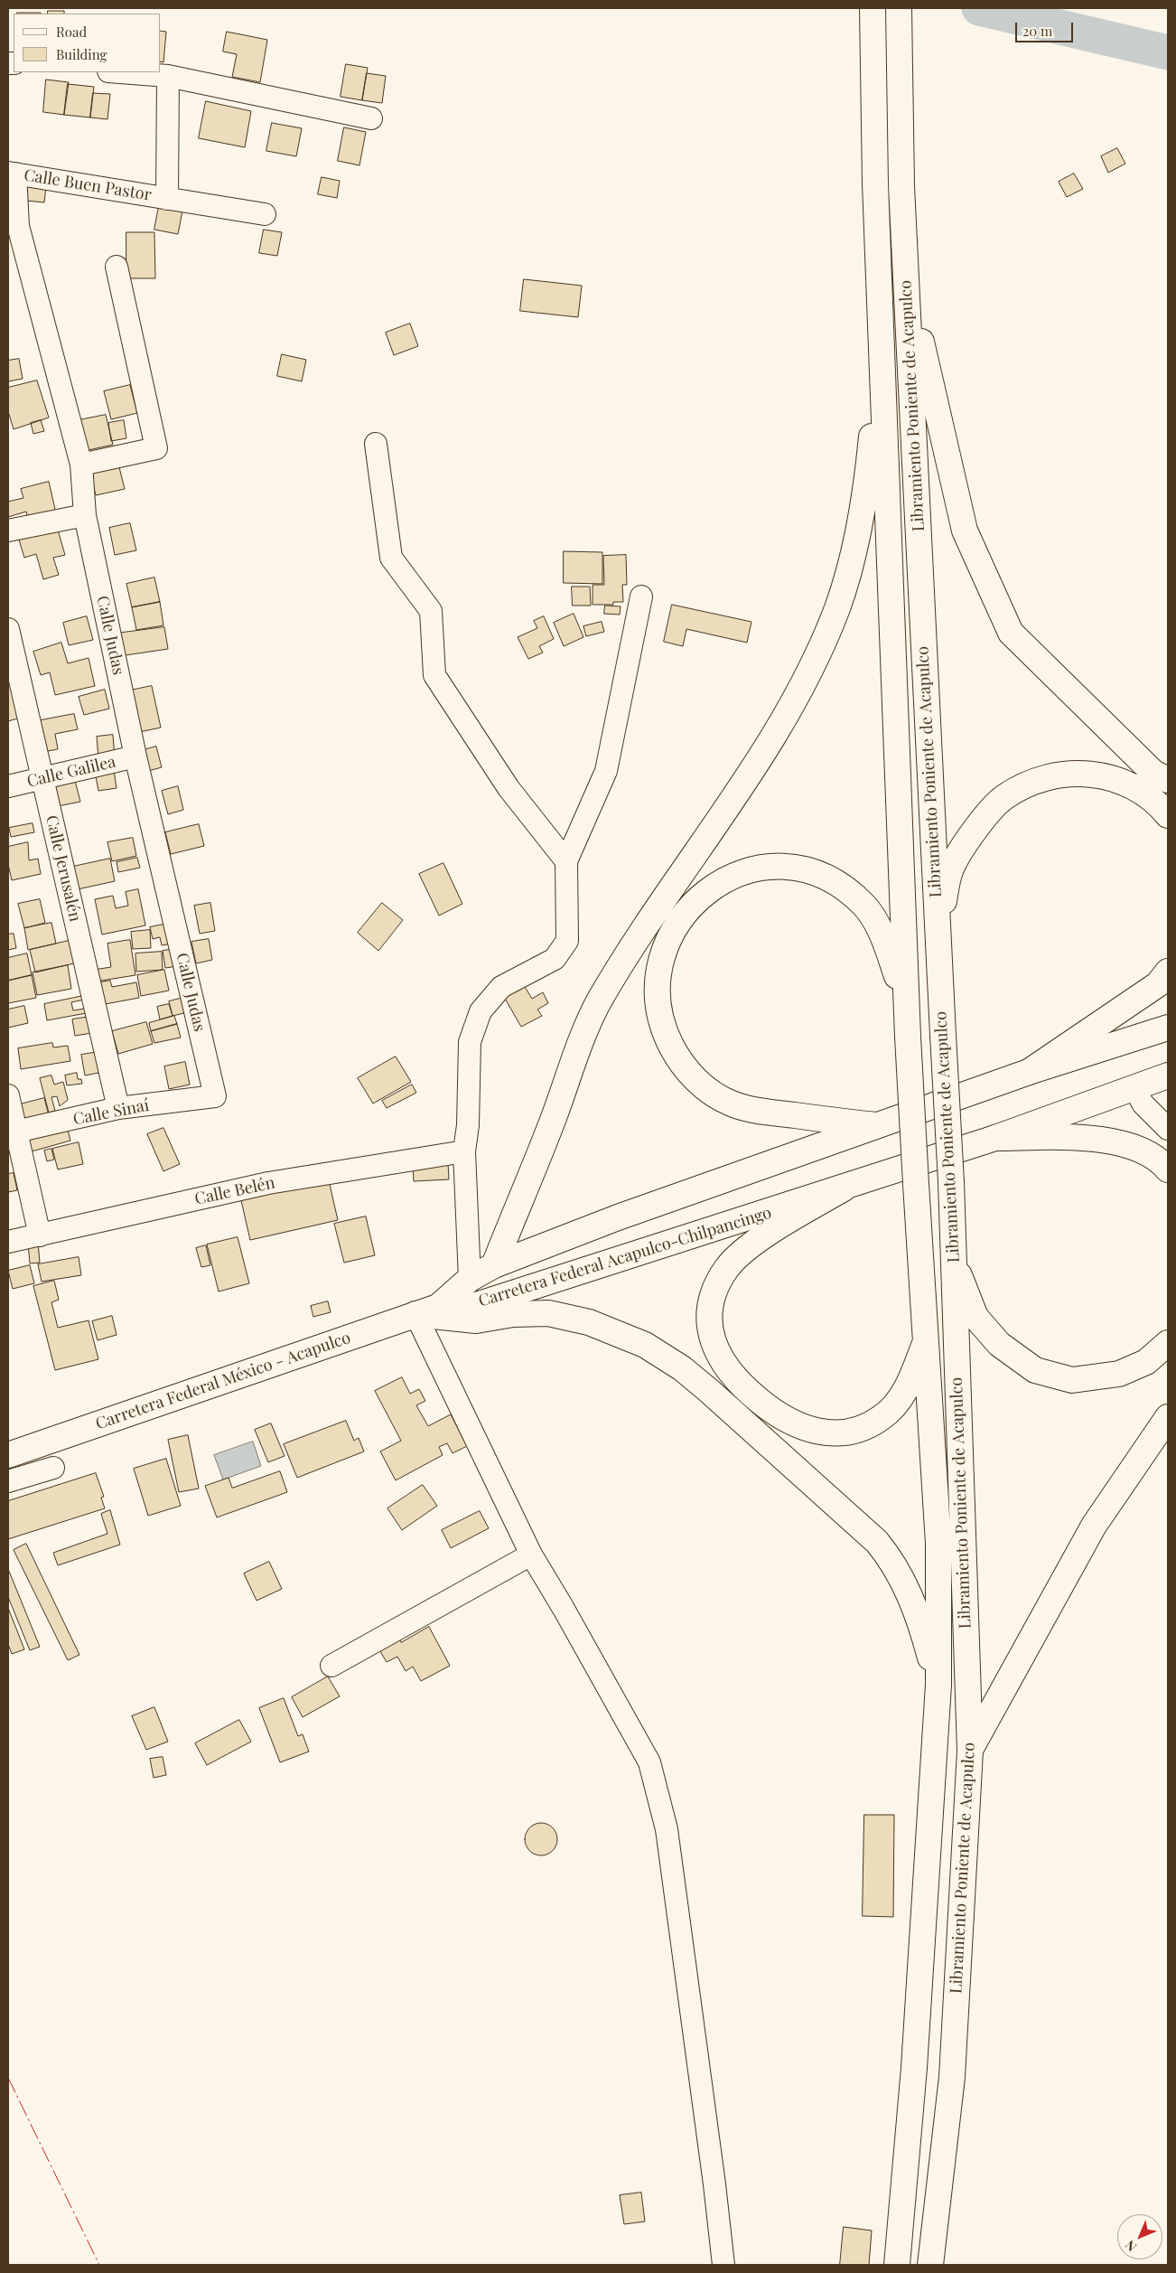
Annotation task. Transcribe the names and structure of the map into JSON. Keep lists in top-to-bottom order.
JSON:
{
  "streets": {
    "main road": ["Libramiento Poniente de Acapulco", "Carretera Federal Acapulco-Chilpancingo", "Carretera Federal México - Acapulco"],
    "street": [
      "Calle Buen Pastor",
      "Calle Judas",
      "Calle Galilea",
      "Calle Jerusalén",
      "Calle Sinaí",
      "Calle Belén"
    ]
  },
  "crossings": [
    ["Calle Buen Pastor", "Calle Judas"],
    ["Calle Judas", "Calle Galilea"],
    ["Calle Judas", "Calle Sinaí"],
    ["Calle Galilea", "Calle Jerusalén"],
    ["Calle Jerusalén", "Calle Sinaí"],
    ["Carretera Federal Acapulco-Chilpancingo", "Carretera Federal México - Acapulco"]
  ],
  "legend": ["Road", "Building"],
  "scale_bar": "20 m",
  "north": "bottom left"
}
